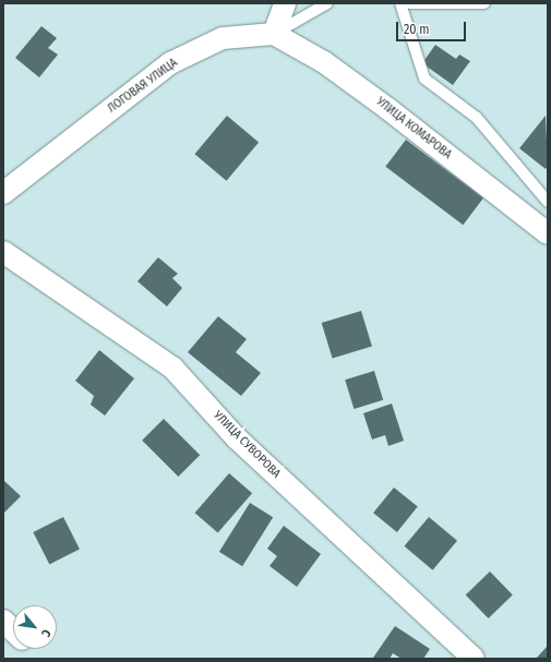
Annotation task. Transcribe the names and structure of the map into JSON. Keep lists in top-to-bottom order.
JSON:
{
  "streets": {
    "street": ["ЛОГОВАЯ УЛИЦА", "УЛИЦА КОМАРОВА", "УЛИЦА СУВОРОВА"]
  },
  "crossings": [
    ["ЛОГОВАЯ УЛИЦА", "УЛИЦА КОМАРОВА"]
  ],
  "scale_bar": "20 m",
  "north": "bottom right"
}
